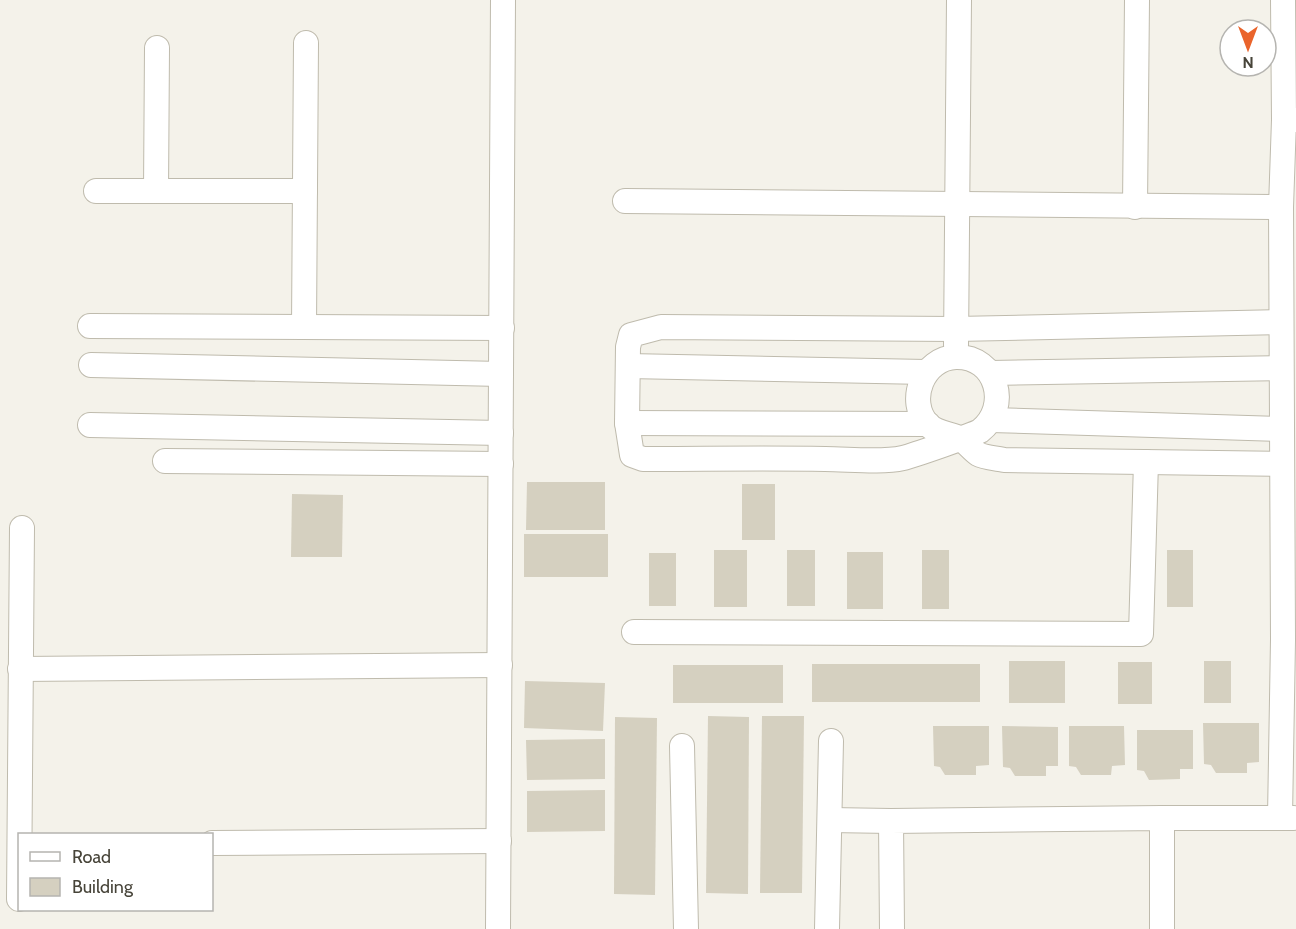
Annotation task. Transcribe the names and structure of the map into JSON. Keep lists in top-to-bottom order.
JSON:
{
  "legend": ["Road", "Building"],
  "north": "bottom"
}
